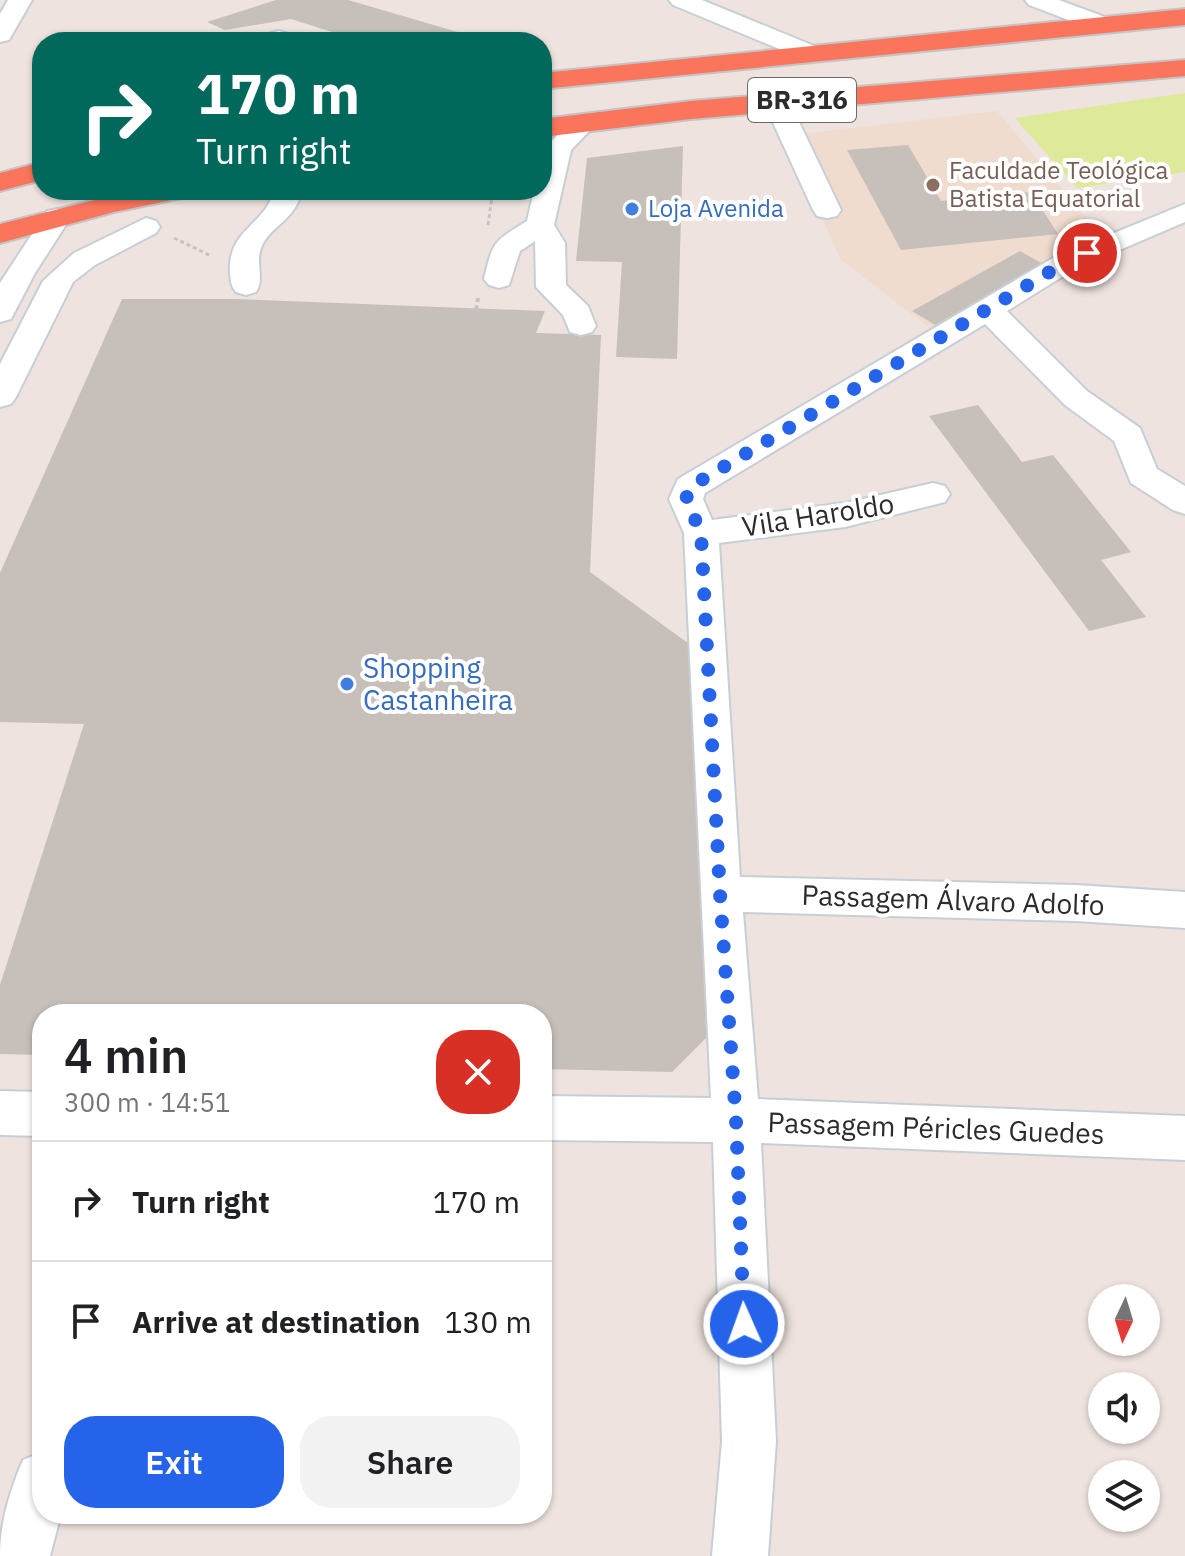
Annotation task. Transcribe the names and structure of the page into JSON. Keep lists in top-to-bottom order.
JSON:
{
  "streets": {
    "highway": ["BR-316"],
    "street": ["Vila Haroldo", "Passagem Álvaro Adolfo", "Passagem Péricles Guedes"]
  },
  "places": ["Faculdade Teológica Batista Equatorial", "Loja Avenida", "Shopping Castanheira"],
  "north": "bottom",
  "page": {
    "turn": ["170 m", "Turn right"],
    "heading": ["4 min", "300 m · 14:51"],
    "list": [
      {
        "name": "Turn right",
        "value": "170 m"
      },
      {
        "name": "Arrive at destination",
        "value": "130 m"
      }
    ],
    "buttons": ["Exit", "Share"]
  }
}
